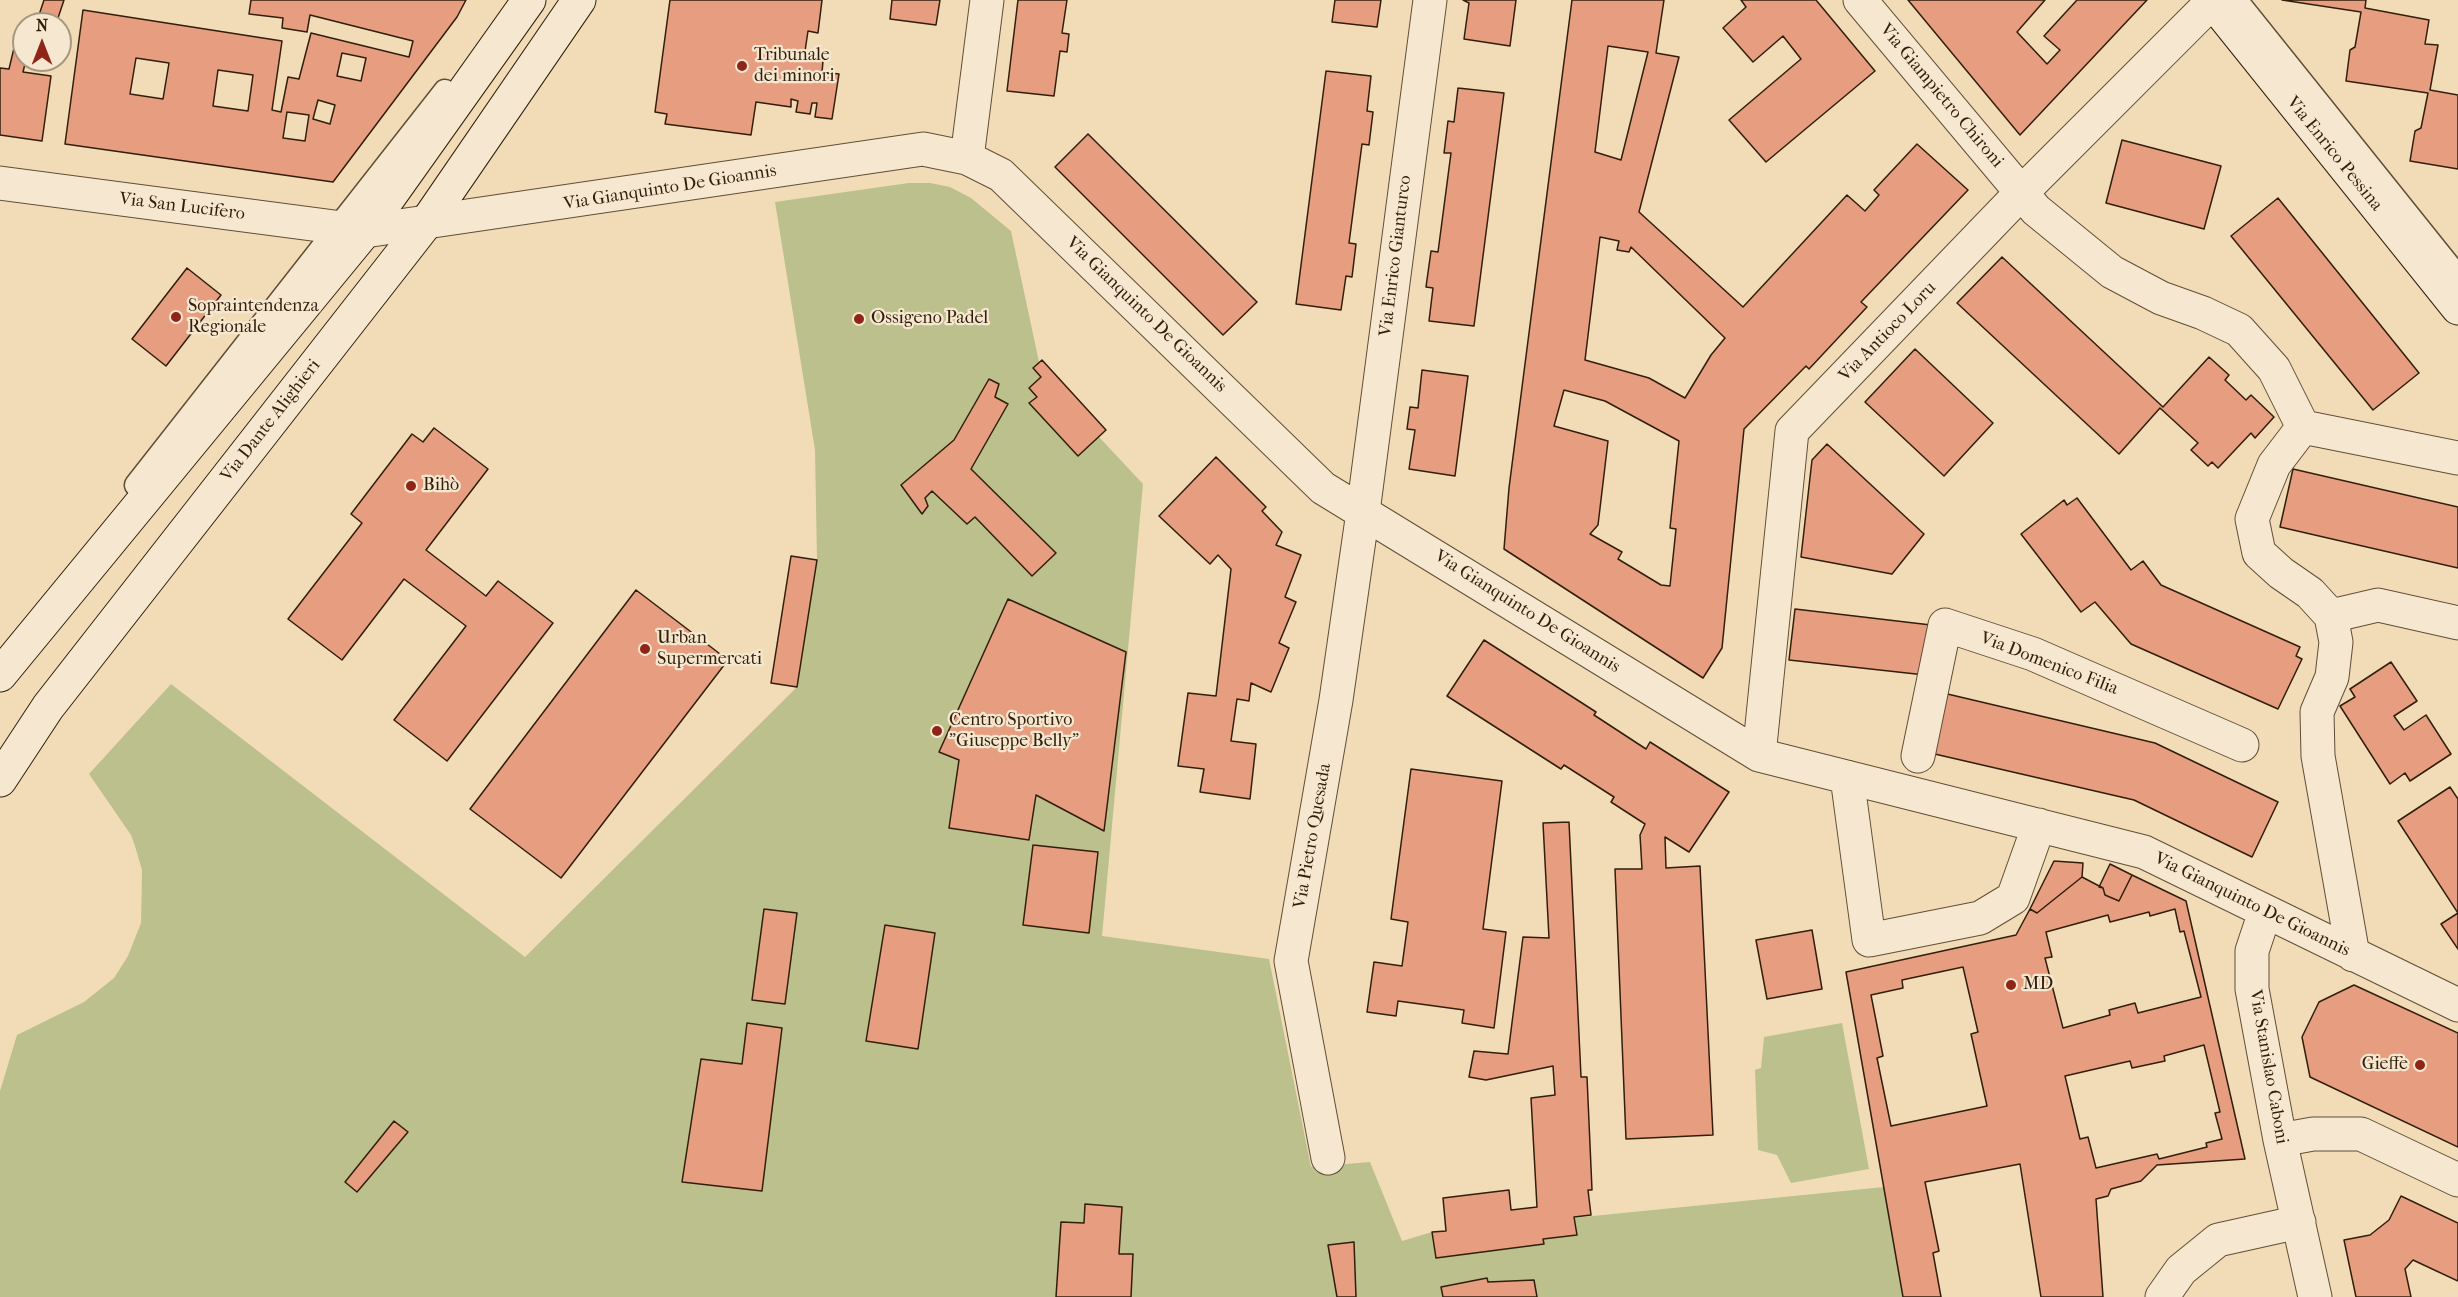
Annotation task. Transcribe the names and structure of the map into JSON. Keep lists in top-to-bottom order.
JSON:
{
  "streets": {
    "street": [
      "Via Giampietro Chironi",
      "Via Enrico Pessina",
      "Via Gianquinto De Gioannis",
      "Via San Lucifero",
      "Via Enrico Gianturco",
      "Via Antioco Loru",
      "Via Dante Alighieri",
      "Via Domenico Filia",
      "Via Pietro Quesada",
      "Via Stanislao Caboni"
    ]
  },
  "crossings": [
    ["Via Giampietro Chironi", "Via Antioco Loru"],
    ["Via Enrico Pessina", "Via Antioco Loru"],
    ["Via Gianquinto De Gioannis", "Via San Lucifero"],
    ["Via Gianquinto De Gioannis", "Via Enrico Gianturco"],
    ["Via Gianquinto De Gioannis", "Via Antioco Loru"],
    ["Via Gianquinto De Gioannis", "Via Dante Alighieri"],
    ["Via Gianquinto De Gioannis", "Via Pietro Quesada"],
    ["Via Gianquinto De Gioannis", "Via Stanislao Caboni"],
    ["Via Enrico Gianturco", "Via Pietro Quesada"]
  ],
  "places": [
    "Tribunale dei minori",
    "Sopraintendenza Regionale",
    "Ossigeno Padel",
    "Bihò",
    "Urban Supermercati",
    "Centro Sportivo \"Giuseppe Belly\"",
    "MD",
    "Gieffe"
  ],
  "north": "top"
}
